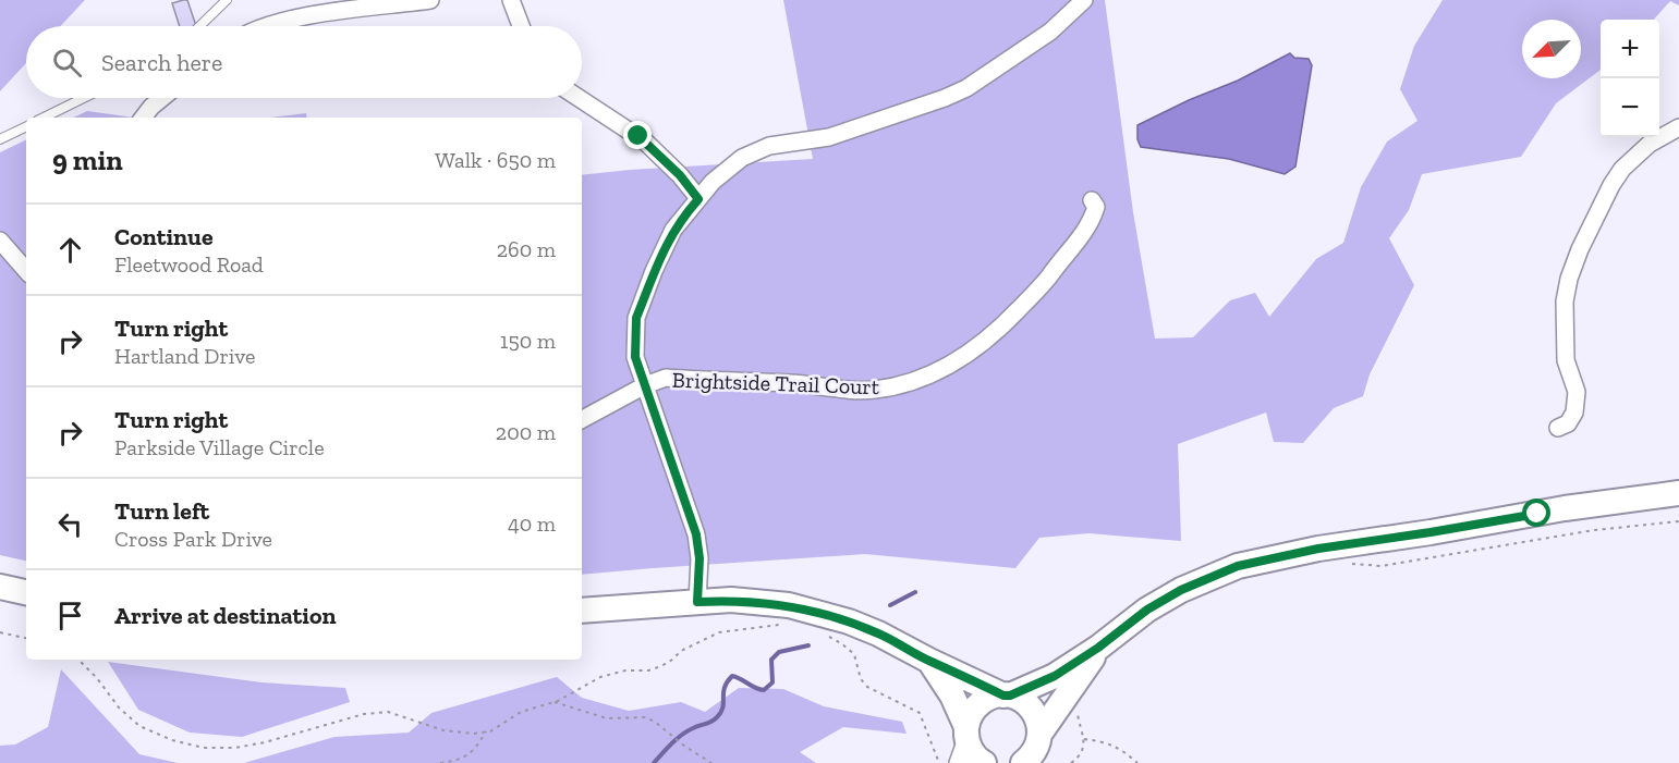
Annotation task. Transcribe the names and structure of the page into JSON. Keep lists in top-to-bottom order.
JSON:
{
  "streets": {
    "street": ["Brightside Trail Court"]
  },
  "north": "bottom left",
  "page": {
    "map_buttons": ["+", "−"],
    "search": "Search here",
    "heading": ["9 min", "Walk · 650 m"],
    "list": [
      ["Continue", "Fleetwood Road", "260 m"],
      ["Turn right", "Hartland Drive", "150 m"],
      ["Turn right", "Parkside Village Circle", "200 m"],
      ["Turn left", "Cross Park Drive", "40 m"],
      "Arrive at destination"
    ]
  }
}
